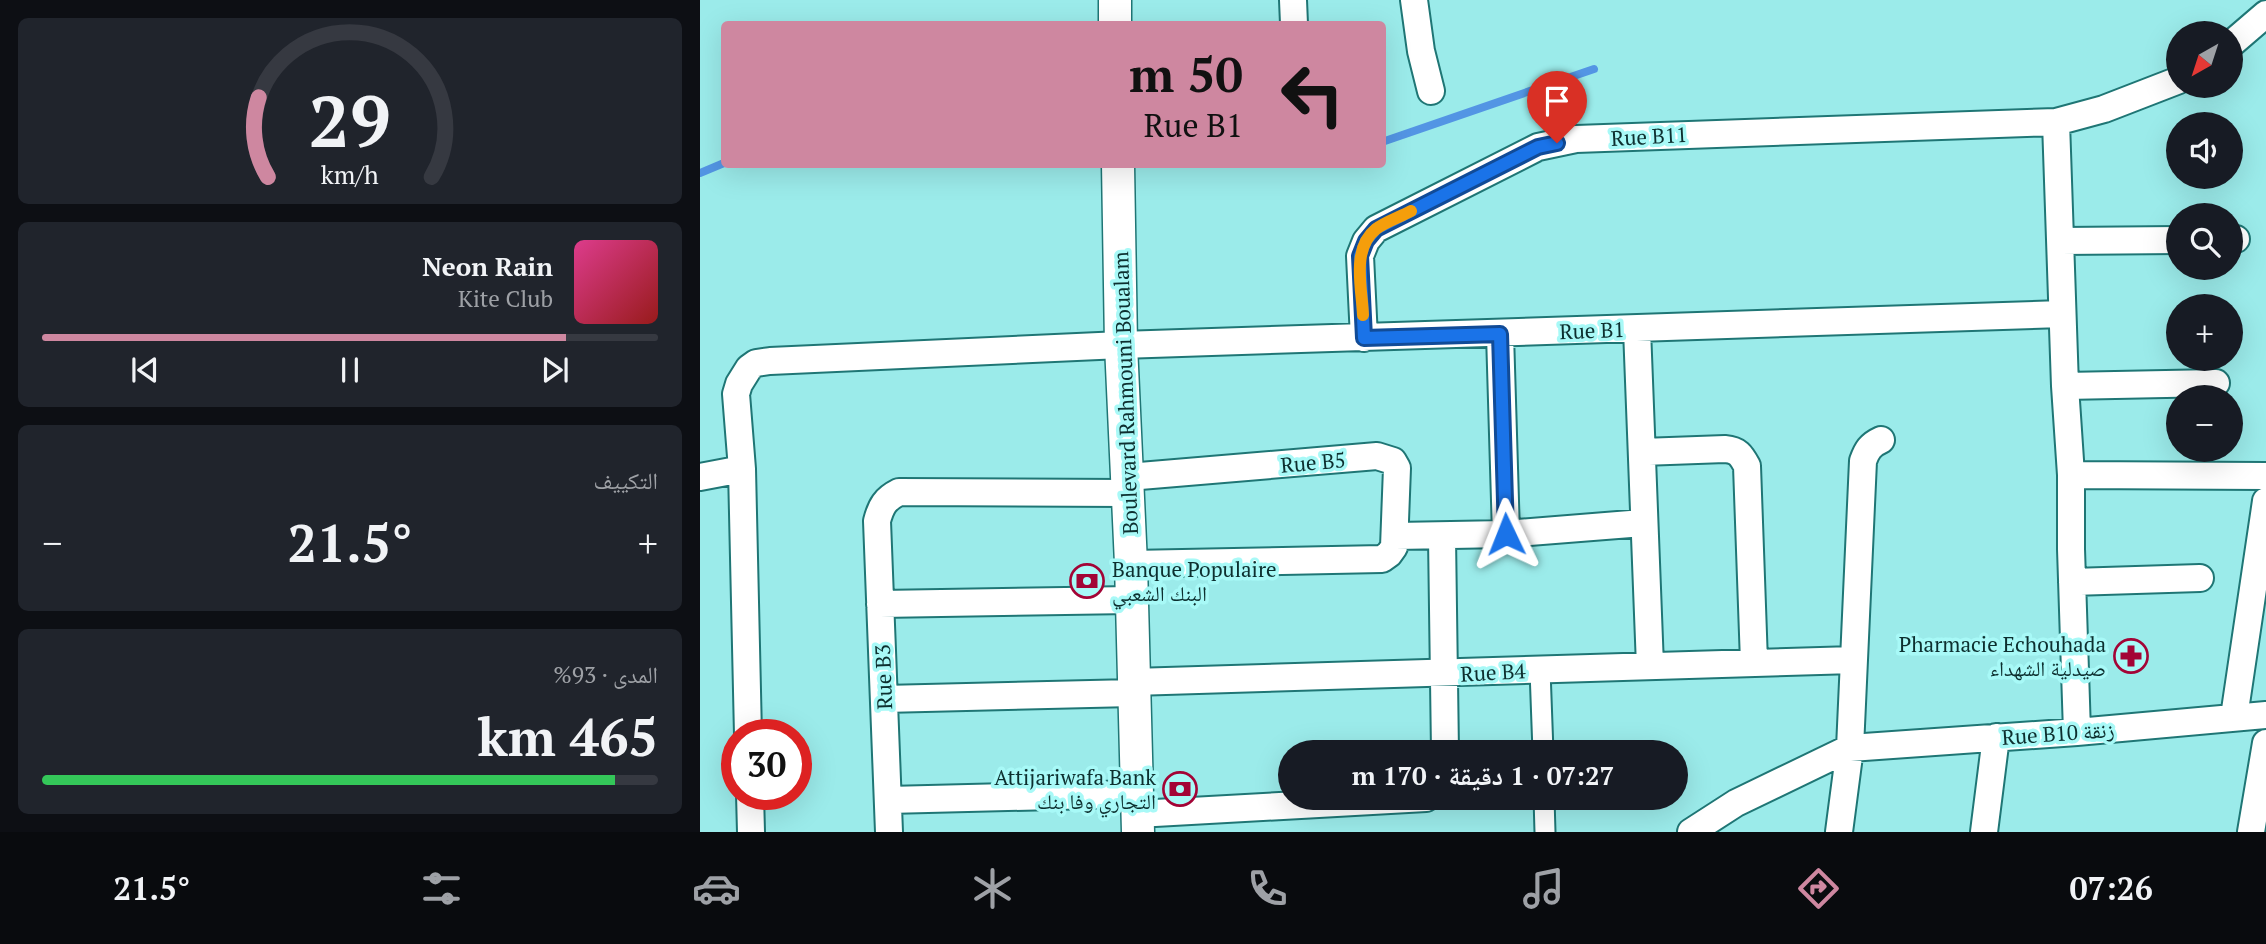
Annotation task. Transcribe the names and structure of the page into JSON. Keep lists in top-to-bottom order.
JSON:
{
  "streets": {
    "street": [
      "Rue B11",
      "Rue B1",
      "Boulevard Rahmouni Boualam",
      "Rue B5",
      "Rue B4",
      "Rue B3",
      "Rue B10 زنقة"
    ]
  },
  "crossings": [
    ["Rue B11", "Rue B1"],
    ["Rue B1", "Boulevard Rahmouni Boualam"],
    ["Boulevard Rahmouni Boualam", "Rue B5"],
    ["Boulevard Rahmouni Boualam", "Rue B4"],
    ["Boulevard Rahmouni Boualam", "Rue B3"],
    ["Rue B5", "Rue B3"],
    ["Rue B4", "Rue B3"]
  ],
  "places": {
    "bank": ["Banque Populaire البنك الشعبي", "Attijariwafa Bank التجاري وفا بنك"],
    "pharmacy": ["Pharmacie Echouhada صيدلية الشهداء"]
  },
  "north": "bottom left",
  "page": {
    "map_buttons": ["+", "−"],
    "turn": ["50 m", "Rue B1"],
    "song": ["Neon Rain", "Kite Club"],
    "tile": [
      "التكييف",
      ["المدى · 93%", "465 km"]
    ],
    "heat": ["−", "21.5°", "+"],
    "limit": "30",
    "trip": "07:27 · 1 دقيقة · 170 m",
    "tabs": ["07:26", "21.5°"],
    "gauge": ["29", "km/h"]
  }
}
